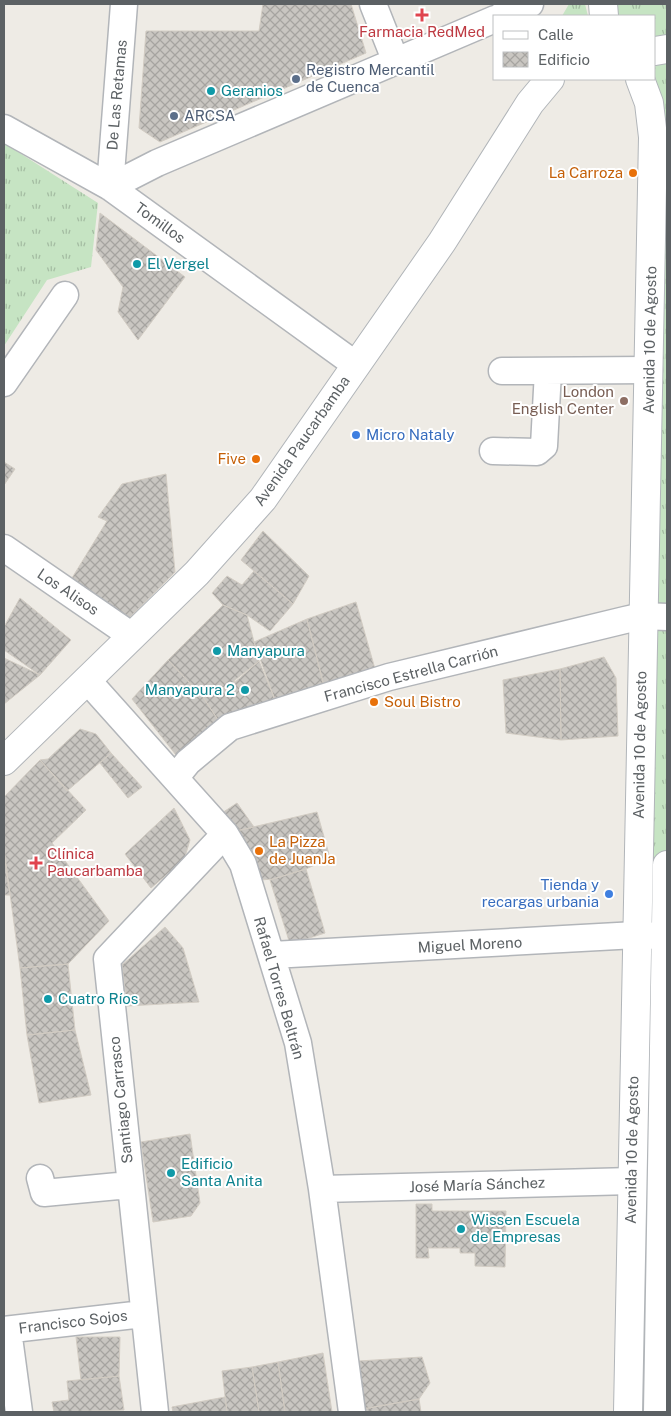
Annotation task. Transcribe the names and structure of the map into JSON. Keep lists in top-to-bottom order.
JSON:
{
  "streets": {
    "main road": ["Avenida 10 de Agosto", "Avenida Paucarbamba"],
    "street": [
      "De Las Retamas",
      "Tomillos",
      "Los Alisos",
      "Francisco Estrella Carrión",
      "Miguel Moreno",
      "Rafael Torres Beltrán",
      "Santiago Carrasco",
      "José María Sánchez",
      "Francisco Sojos"
    ]
  },
  "crossings": [
    ["De Las Retamas", "Tomillos"],
    ["Tomillos", "Avenida Paucarbamba"],
    ["Avenida 10 de Agosto", "Francisco Estrella Carrión"],
    ["Avenida 10 de Agosto", "Miguel Moreno"],
    ["Avenida 10 de Agosto", "José María Sánchez"],
    ["Avenida Paucarbamba", "Los Alisos"],
    ["Avenida Paucarbamba", "Rafael Torres Beltrán"],
    ["Francisco Estrella Carrión", "Rafael Torres Beltrán"],
    ["Miguel Moreno", "Rafael Torres Beltrán"],
    ["Rafael Torres Beltrán", "Santiago Carrasco"],
    ["Rafael Torres Beltrán", "José María Sánchez"],
    ["Santiago Carrasco", "Francisco Sojos"]
  ],
  "places": {
    "health": ["Farmacia RedMed", "Clínica Paucarbamba"],
    "other": [
      "Registro Mercantil de Cuenca",
      "Geranios",
      "ARCSA",
      "La Carroza",
      "El Vergel",
      "London English Center",
      "Micro Nataly",
      "Five",
      "Manyapura",
      "Manyapura 2",
      "Soul Bistro",
      "La Pizza de JuanJa",
      "Tienda y recargas urbania",
      "Cuatro Ríos",
      "Edificio Santa Anita",
      "Wissen Escuela de Empresas"
    ]
  },
  "legend": ["Calle", "Edificio"]
}
